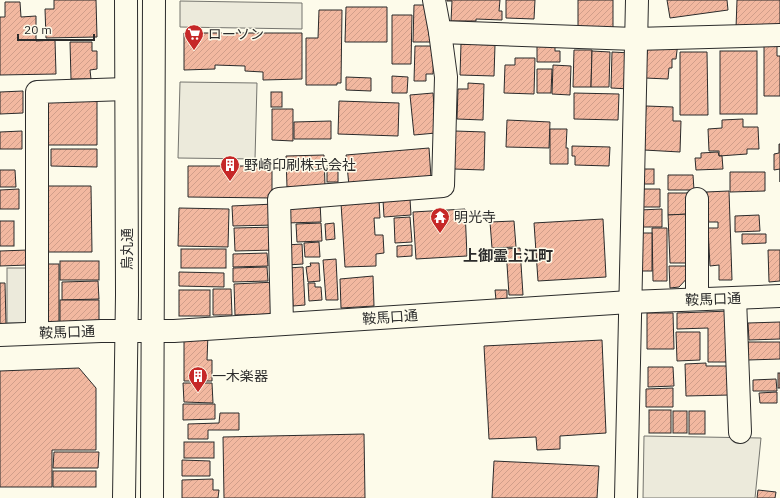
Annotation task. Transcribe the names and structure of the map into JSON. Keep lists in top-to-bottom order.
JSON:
{
  "streets": {
    "main road": ["烏丸通", "鞍馬口通"]
  },
  "crossings": [
    ["烏丸通", "鞍馬口通"]
  ],
  "districts": ["上御霊上江町"],
  "places": {
    "supermarket": ["ローソン"],
    "building": ["野崎印刷株式会社", "一木楽器"],
    "temple": ["明光寺"]
  },
  "scale_bar": "20 m"
}
